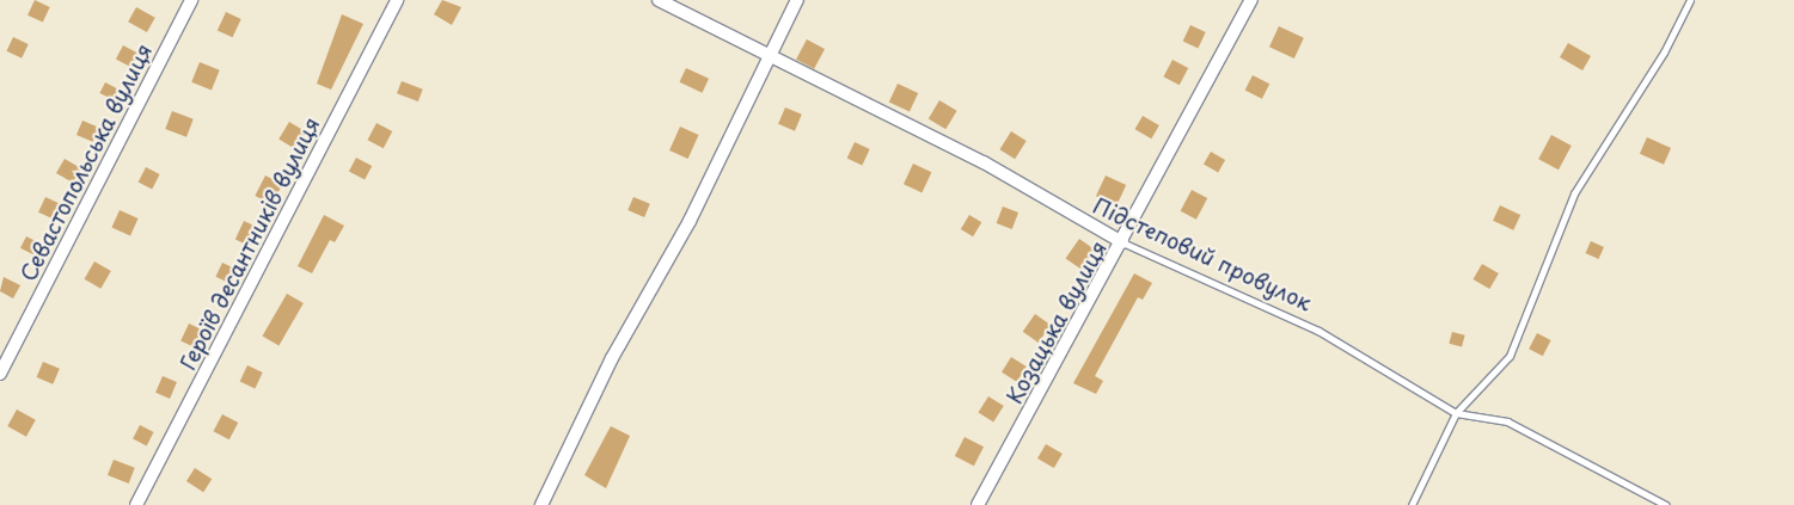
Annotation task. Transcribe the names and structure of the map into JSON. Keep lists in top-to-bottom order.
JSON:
{
  "streets": {
    "street": [
      "Севастопольська вулиця",
      "Героїв десантників вулиця",
      "Підстеповий провулок",
      "Козацька вулиця"
    ]
  },
  "crossings": [
    ["Підстеповий провулок", "Козацька вулиця"]
  ]
}
